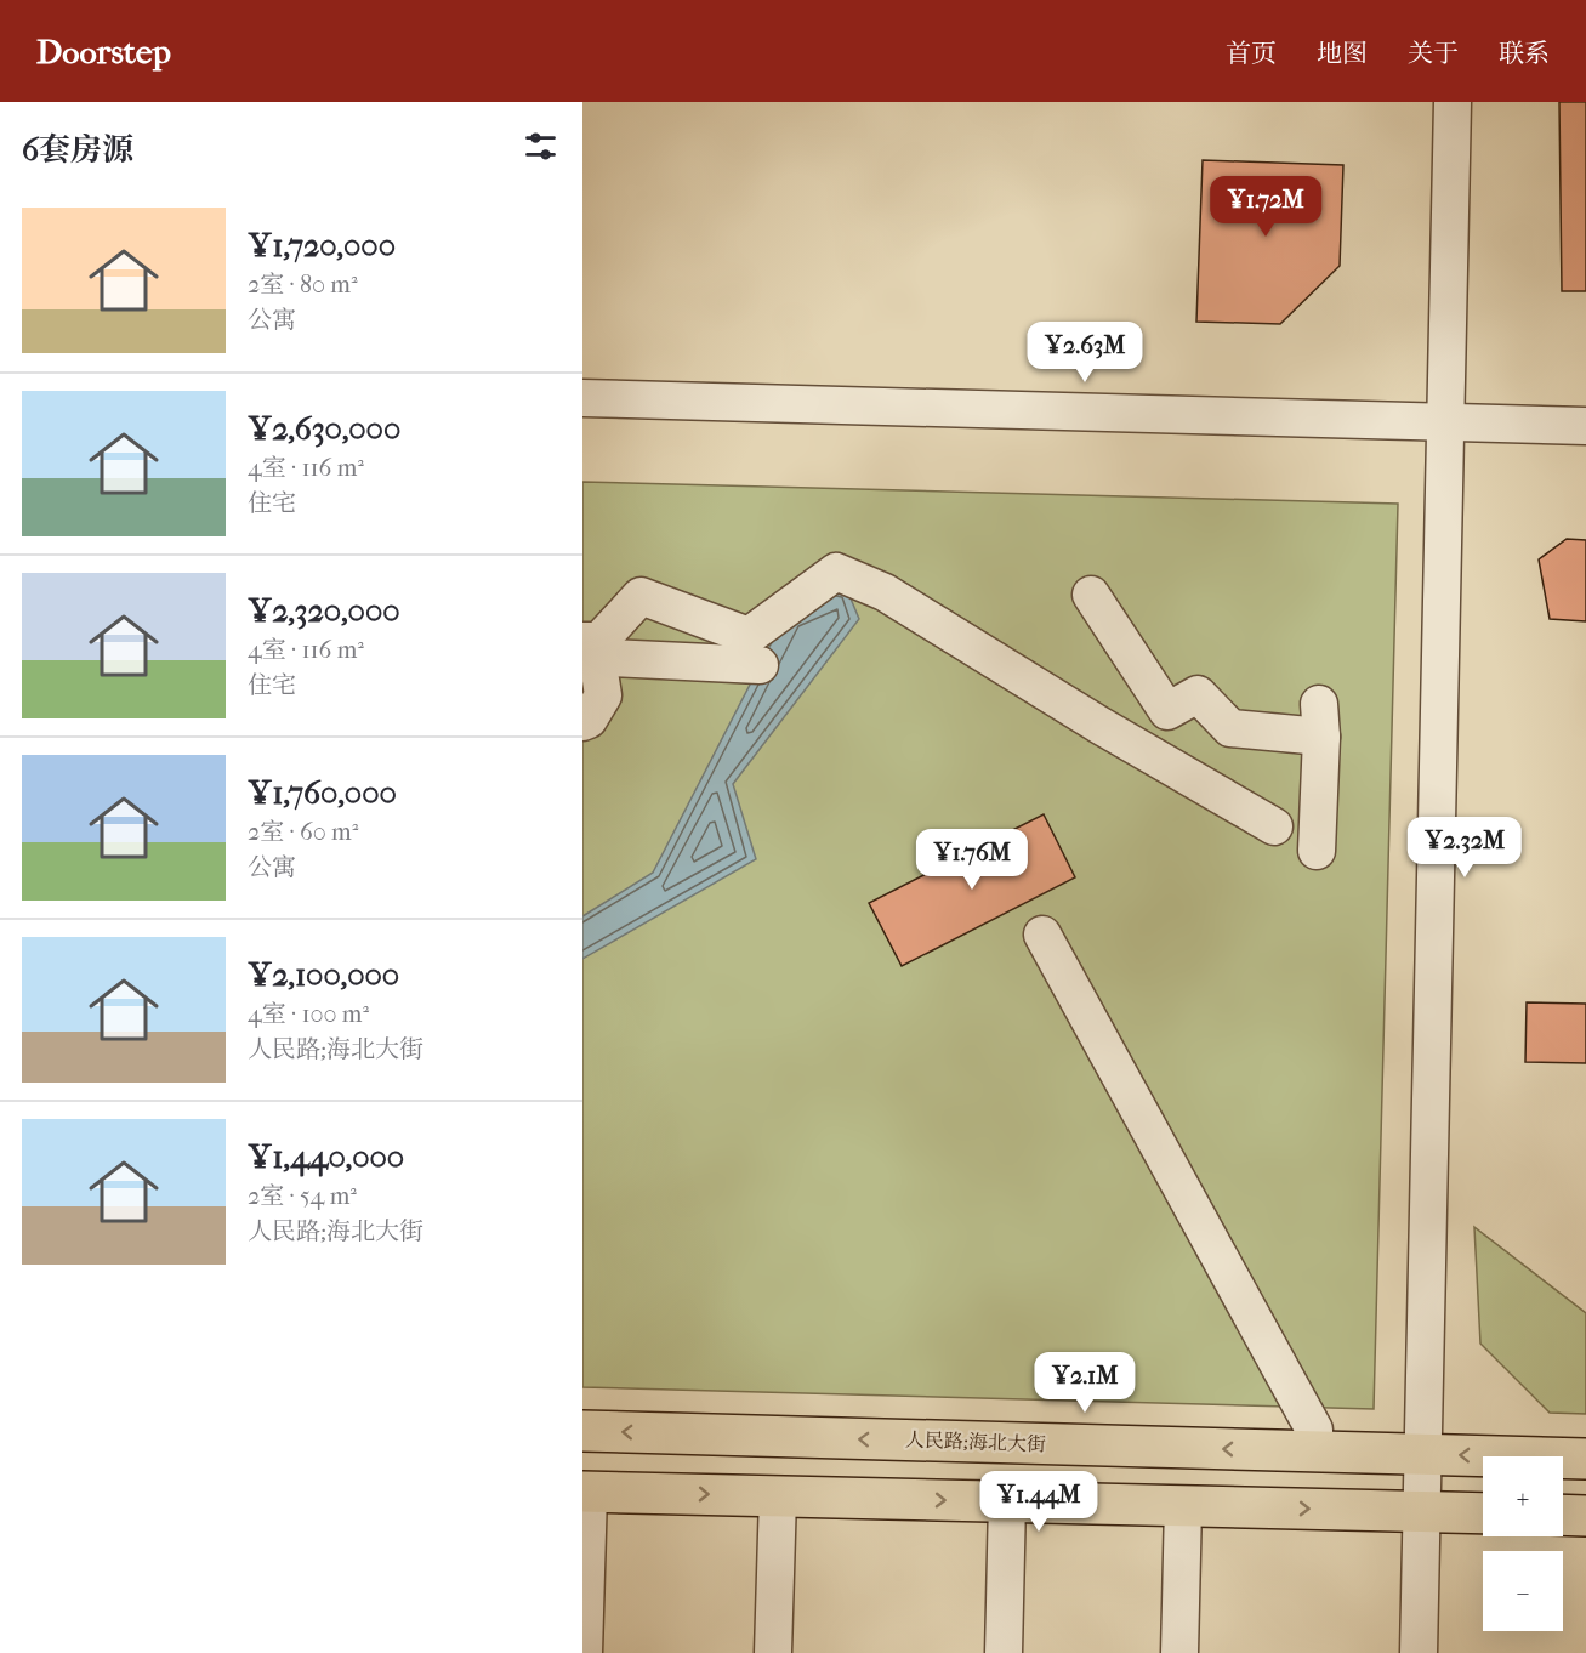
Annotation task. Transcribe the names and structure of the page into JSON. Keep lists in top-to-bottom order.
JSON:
{
  "streets": {
    "main road": ["人民路;海北大街"]
  },
  "page": {
    "header": "Doorstep",
    "nav": [
      "首页",
      "地图",
      "关于",
      "联系"
    ],
    "heading": "6套房源",
    "price": [
      "¥1.72M",
      "¥2.63M",
      "¥2.32M",
      "¥1.76M",
      "¥2.1M",
      "¥1.44M"
    ],
    "list": [
      {
        "name": "¥1,720,000",
        "note": "2室 · 80 m² · 公寓"
      },
      {
        "name": "¥2,630,000",
        "note": "4室 · 116 m² · 住宅"
      },
      {
        "name": "¥2,320,000",
        "note": "4室 · 116 m² · 住宅"
      },
      {
        "name": "¥1,760,000",
        "note": "2室 · 60 m² · 公寓"
      },
      {
        "name": "¥2,100,000",
        "note": "4室 · 100 m² · 人民路;海北大街"
      },
      {
        "name": "¥1,440,000",
        "note": "2室 · 54 m² · 人民路;海北大街"
      }
    ],
    "map_buttons": ["+", "−"]
  }
}
